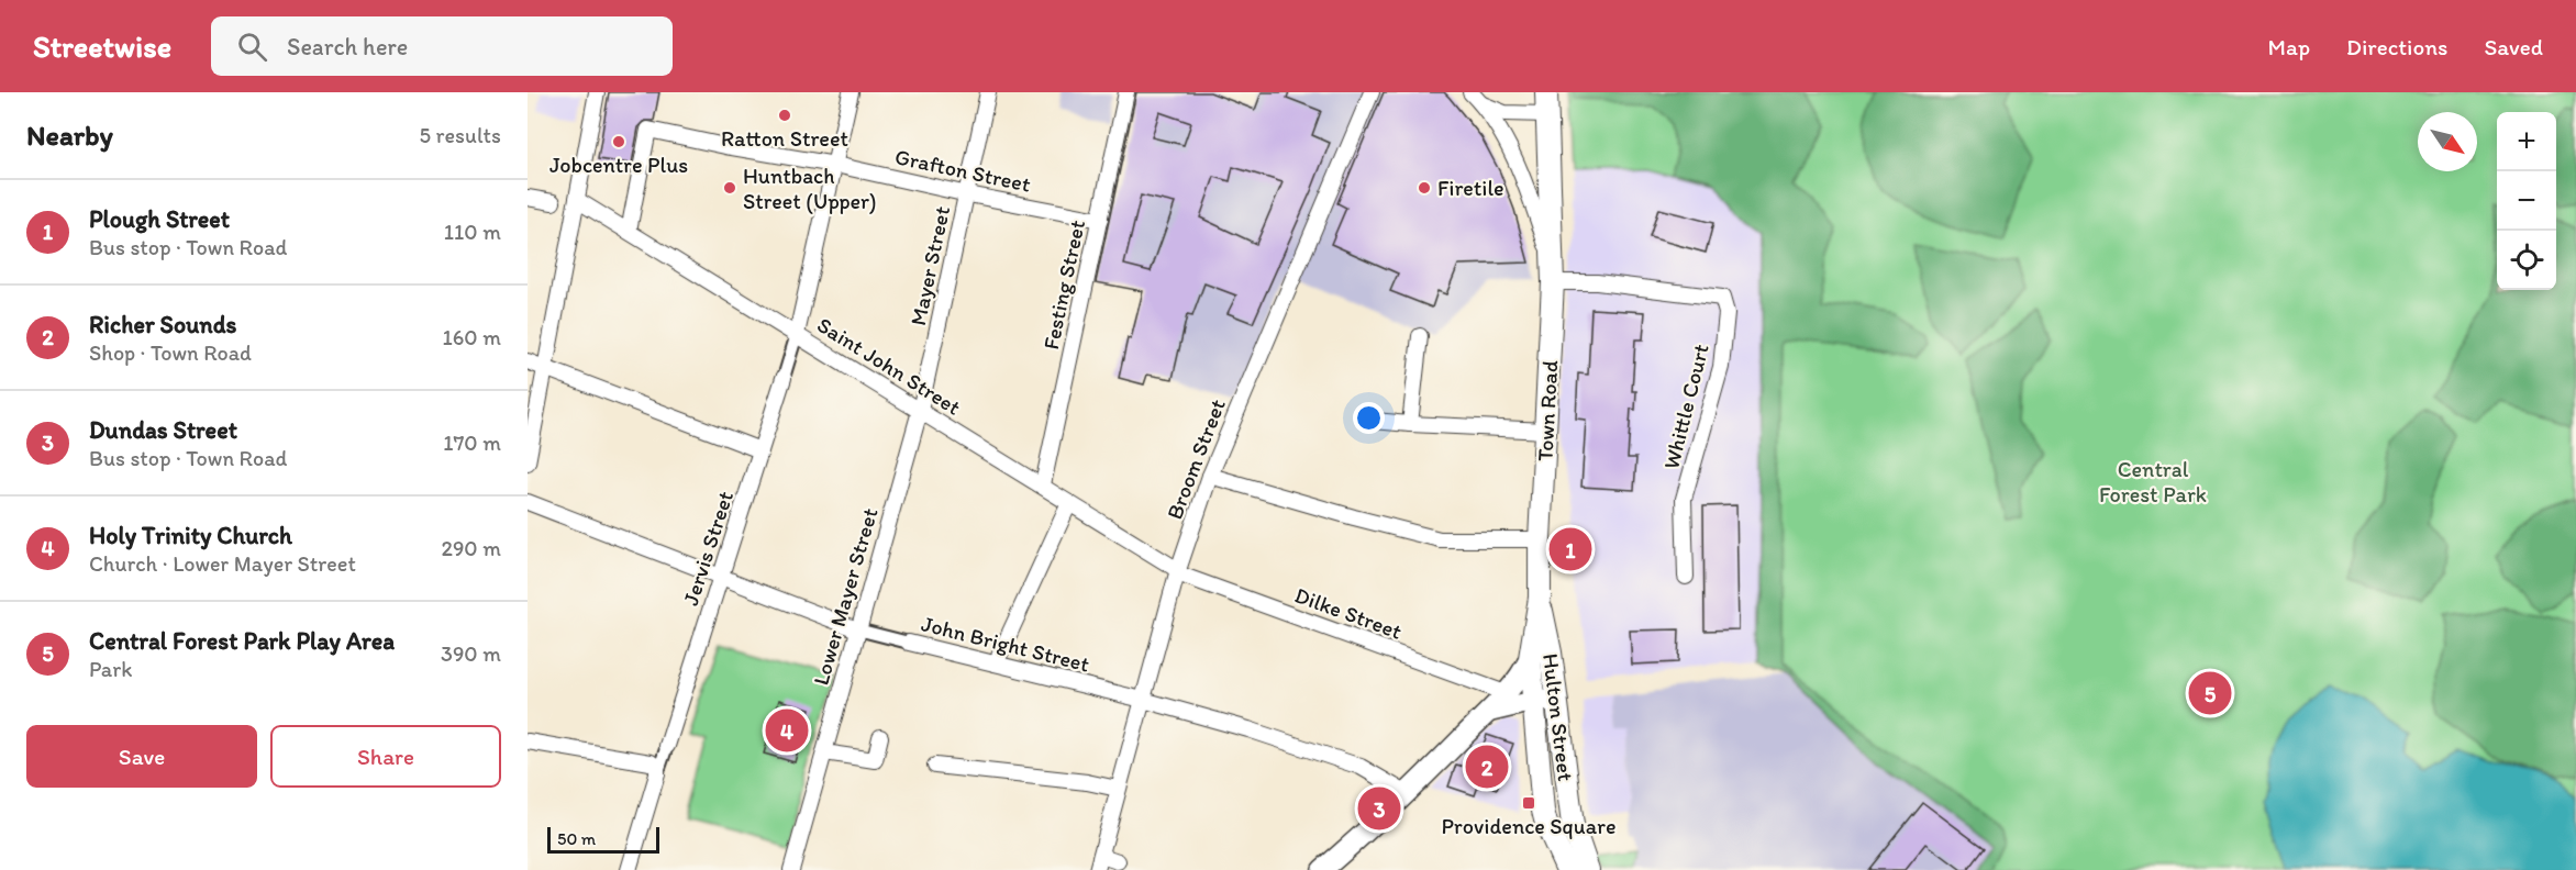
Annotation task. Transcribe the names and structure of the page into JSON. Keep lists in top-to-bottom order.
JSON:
{
  "streets": {
    "main road": ["Town Road", "Hulton Street"],
    "street": [
      "Grafton Street",
      "Mayer Street",
      "Festing Street",
      "Saint John Street",
      "Whittle Court",
      "Broom Street",
      "Jervis Street",
      "Lower Mayer Street",
      "Dilke Street",
      "John Bright Street"
    ]
  },
  "crossings": [
    ["Grafton Street", "Mayer Street"],
    ["Grafton Street", "Festing Street"],
    ["Grafton Street", "Saint John Street"],
    ["Mayer Street", "Saint John Street"],
    ["Mayer Street", "Lower Mayer Street"],
    ["Festing Street", "Saint John Street"],
    ["Saint John Street", "Broom Street"],
    ["Saint John Street", "Jervis Street"],
    ["Saint John Street", "Lower Mayer Street"],
    ["Saint John Street", "Dilke Street"],
    ["Whittle Court", "Town Road"],
    ["Town Road", "Dilke Street"],
    ["Town Road", "John Bright Street"],
    ["Town Road", "Hulton Street"],
    ["Broom Street", "Dilke Street"],
    ["Broom Street", "John Bright Street"],
    ["Lower Mayer Street", "John Bright Street"]
  ],
  "parks": ["Central Forest Park"],
  "places": {
    "other": [
      "Ratton Street",
      "Jobcentre Plus",
      "Huntbach Street (Upper)",
      "Firetile"
    ],
    "transit": ["Providence Square"]
  },
  "scale_bar": "50 m",
  "north": "bottom right",
  "page": {
    "header": "Streetwise",
    "search": "Search here",
    "nav": ["Map", "Directions", "Saved"],
    "heading": ["Nearby", "5 results"],
    "map_buttons": ["+", "−"],
    "list": [
      {
        "mark": "1",
        "name": "Plough Street",
        "note": "Bus stop · Town Road",
        "value": "110 m"
      },
      {
        "mark": "2",
        "name": "Richer Sounds",
        "note": "Shop · Town Road",
        "value": "160 m"
      },
      {
        "mark": "3",
        "name": "Dundas Street",
        "note": "Bus stop · Town Road",
        "value": "170 m"
      },
      {
        "mark": "4",
        "name": "Holy Trinity Church",
        "note": "Church · Lower Mayer Street",
        "value": "290 m"
      },
      {
        "mark": "5",
        "name": "Central Forest Park Play Area",
        "note": "Park",
        "value": "390 m"
      }
    ],
    "pins": [
      "1",
      "5",
      "4",
      "2",
      "3"
    ],
    "buttons": ["Save", "Share"],
    "scale": "50 m"
  }
}
